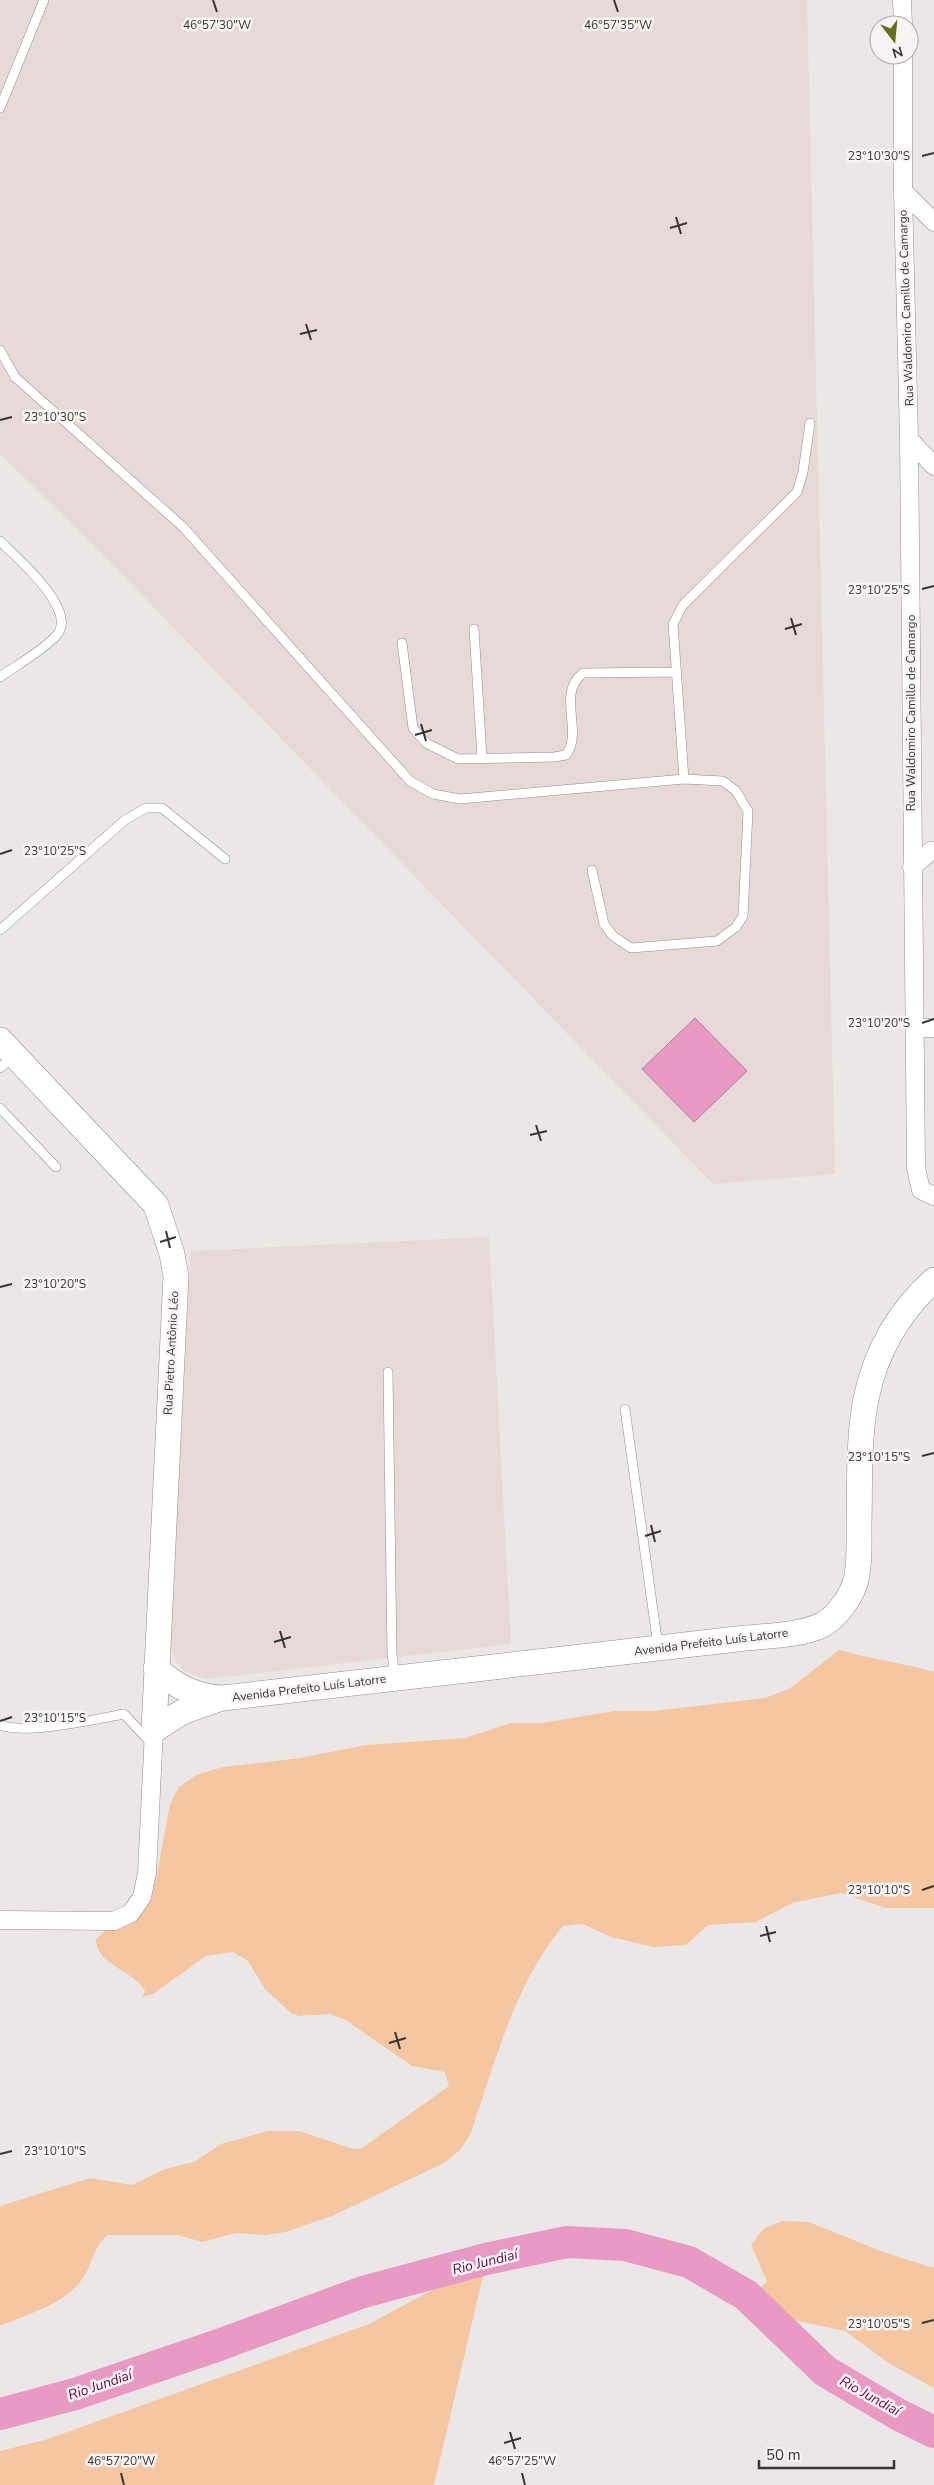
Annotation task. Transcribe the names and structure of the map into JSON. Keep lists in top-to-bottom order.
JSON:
{
  "streets": {
    "main road": ["Rua Pietro Antônio Léo", "Avenida Prefeito Luís Latorre"],
    "street": ["Rua Waldomiro Camillo de Camargo"]
  },
  "crossings": [
    ["Rua Pietro Antônio Léo", "Avenida Prefeito Luís Latorre"]
  ],
  "water": ["Rio Jundiaí"],
  "scale_bar": "50 m",
  "north": "bottom",
  "coordinates": [
    "46°57'30\"W",
    "46°57'35\"W",
    "23°10'30\"S",
    "23°10'25\"S",
    "23°10'20\"S",
    "23°10'15\"S",
    "23°10'10\"S",
    "23°10'05\"S",
    "46°57'20\"W",
    "46°57'25\"W"
  ]
}
